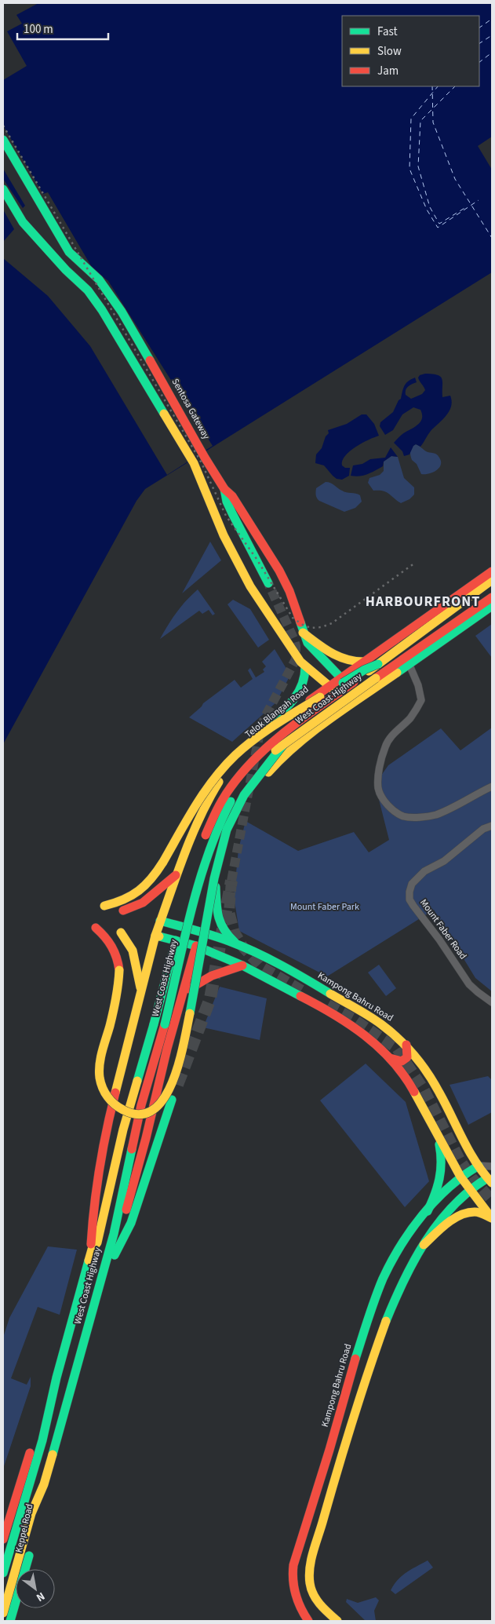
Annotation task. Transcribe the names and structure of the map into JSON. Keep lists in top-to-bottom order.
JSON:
{
  "streets": {
    "main road": [
      "Sentosa Gateway",
      "West Coast Highway",
      "Telok Blangah Road",
      "Kampong Bahru Road",
      "Keppel Road"
    ],
    "street": ["Mount Faber Road"]
  },
  "crossings": [
    ["Sentosa Gateway", "Telok Blangah Road"],
    ["West Coast Highway", "Telok Blangah Road"],
    ["West Coast Highway", "Keppel Road"],
    ["Telok Blangah Road", "Kampong Bahru Road"]
  ],
  "districts": ["HARBOURFRONT"],
  "parks": ["Mount Faber Park"],
  "legend": ["Fast", "Slow", "Jam"],
  "scale_bar": "100 m",
  "north": "bottom right"
}
